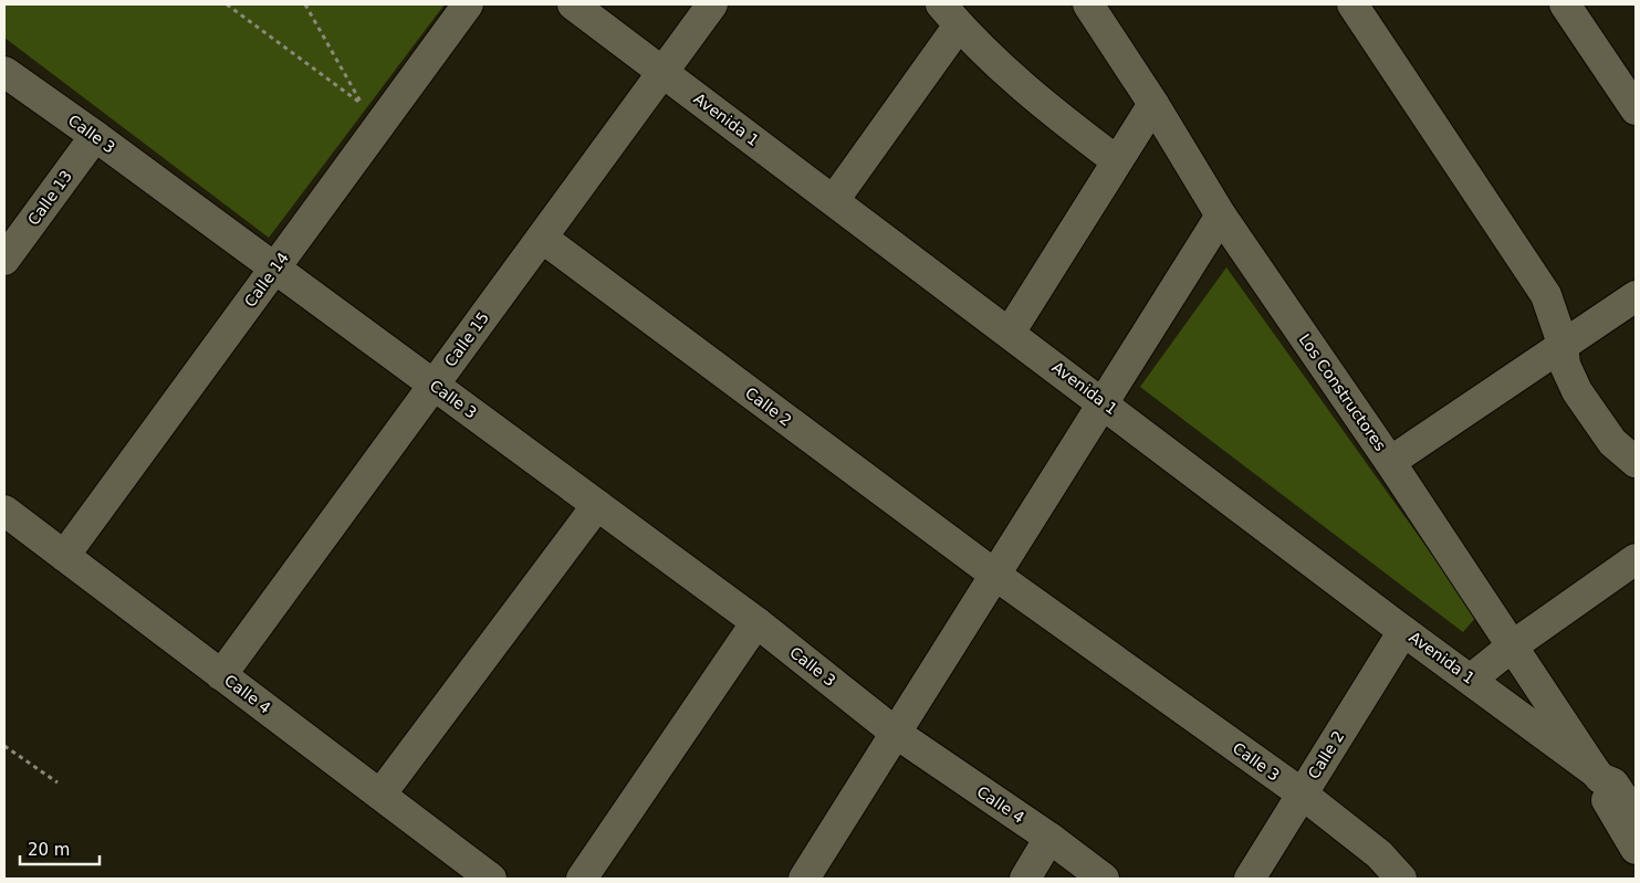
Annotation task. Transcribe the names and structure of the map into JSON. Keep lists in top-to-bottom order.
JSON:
{
  "streets": {
    "street": [
      "Avenida 1",
      "Calle 3",
      "Calle 13",
      "Calle 14",
      "Calle 15",
      "Los Constructores",
      "Calle 2",
      "Calle 4"
    ]
  },
  "crossings": [
    ["Avenida 1", "Calle 15"],
    ["Avenida 1", "Los Constructores"],
    ["Avenida 1", "Calle 2"],
    ["Calle 3", "Calle 13"],
    ["Calle 3", "Calle 14"],
    ["Calle 3", "Calle 15"],
    ["Calle 3", "Calle 2"],
    ["Calle 3", "Calle 4"],
    ["Calle 14", "Calle 4"],
    ["Calle 15", "Calle 2"],
    ["Calle 15", "Calle 4"]
  ],
  "scale_bar": "20 m"
}
